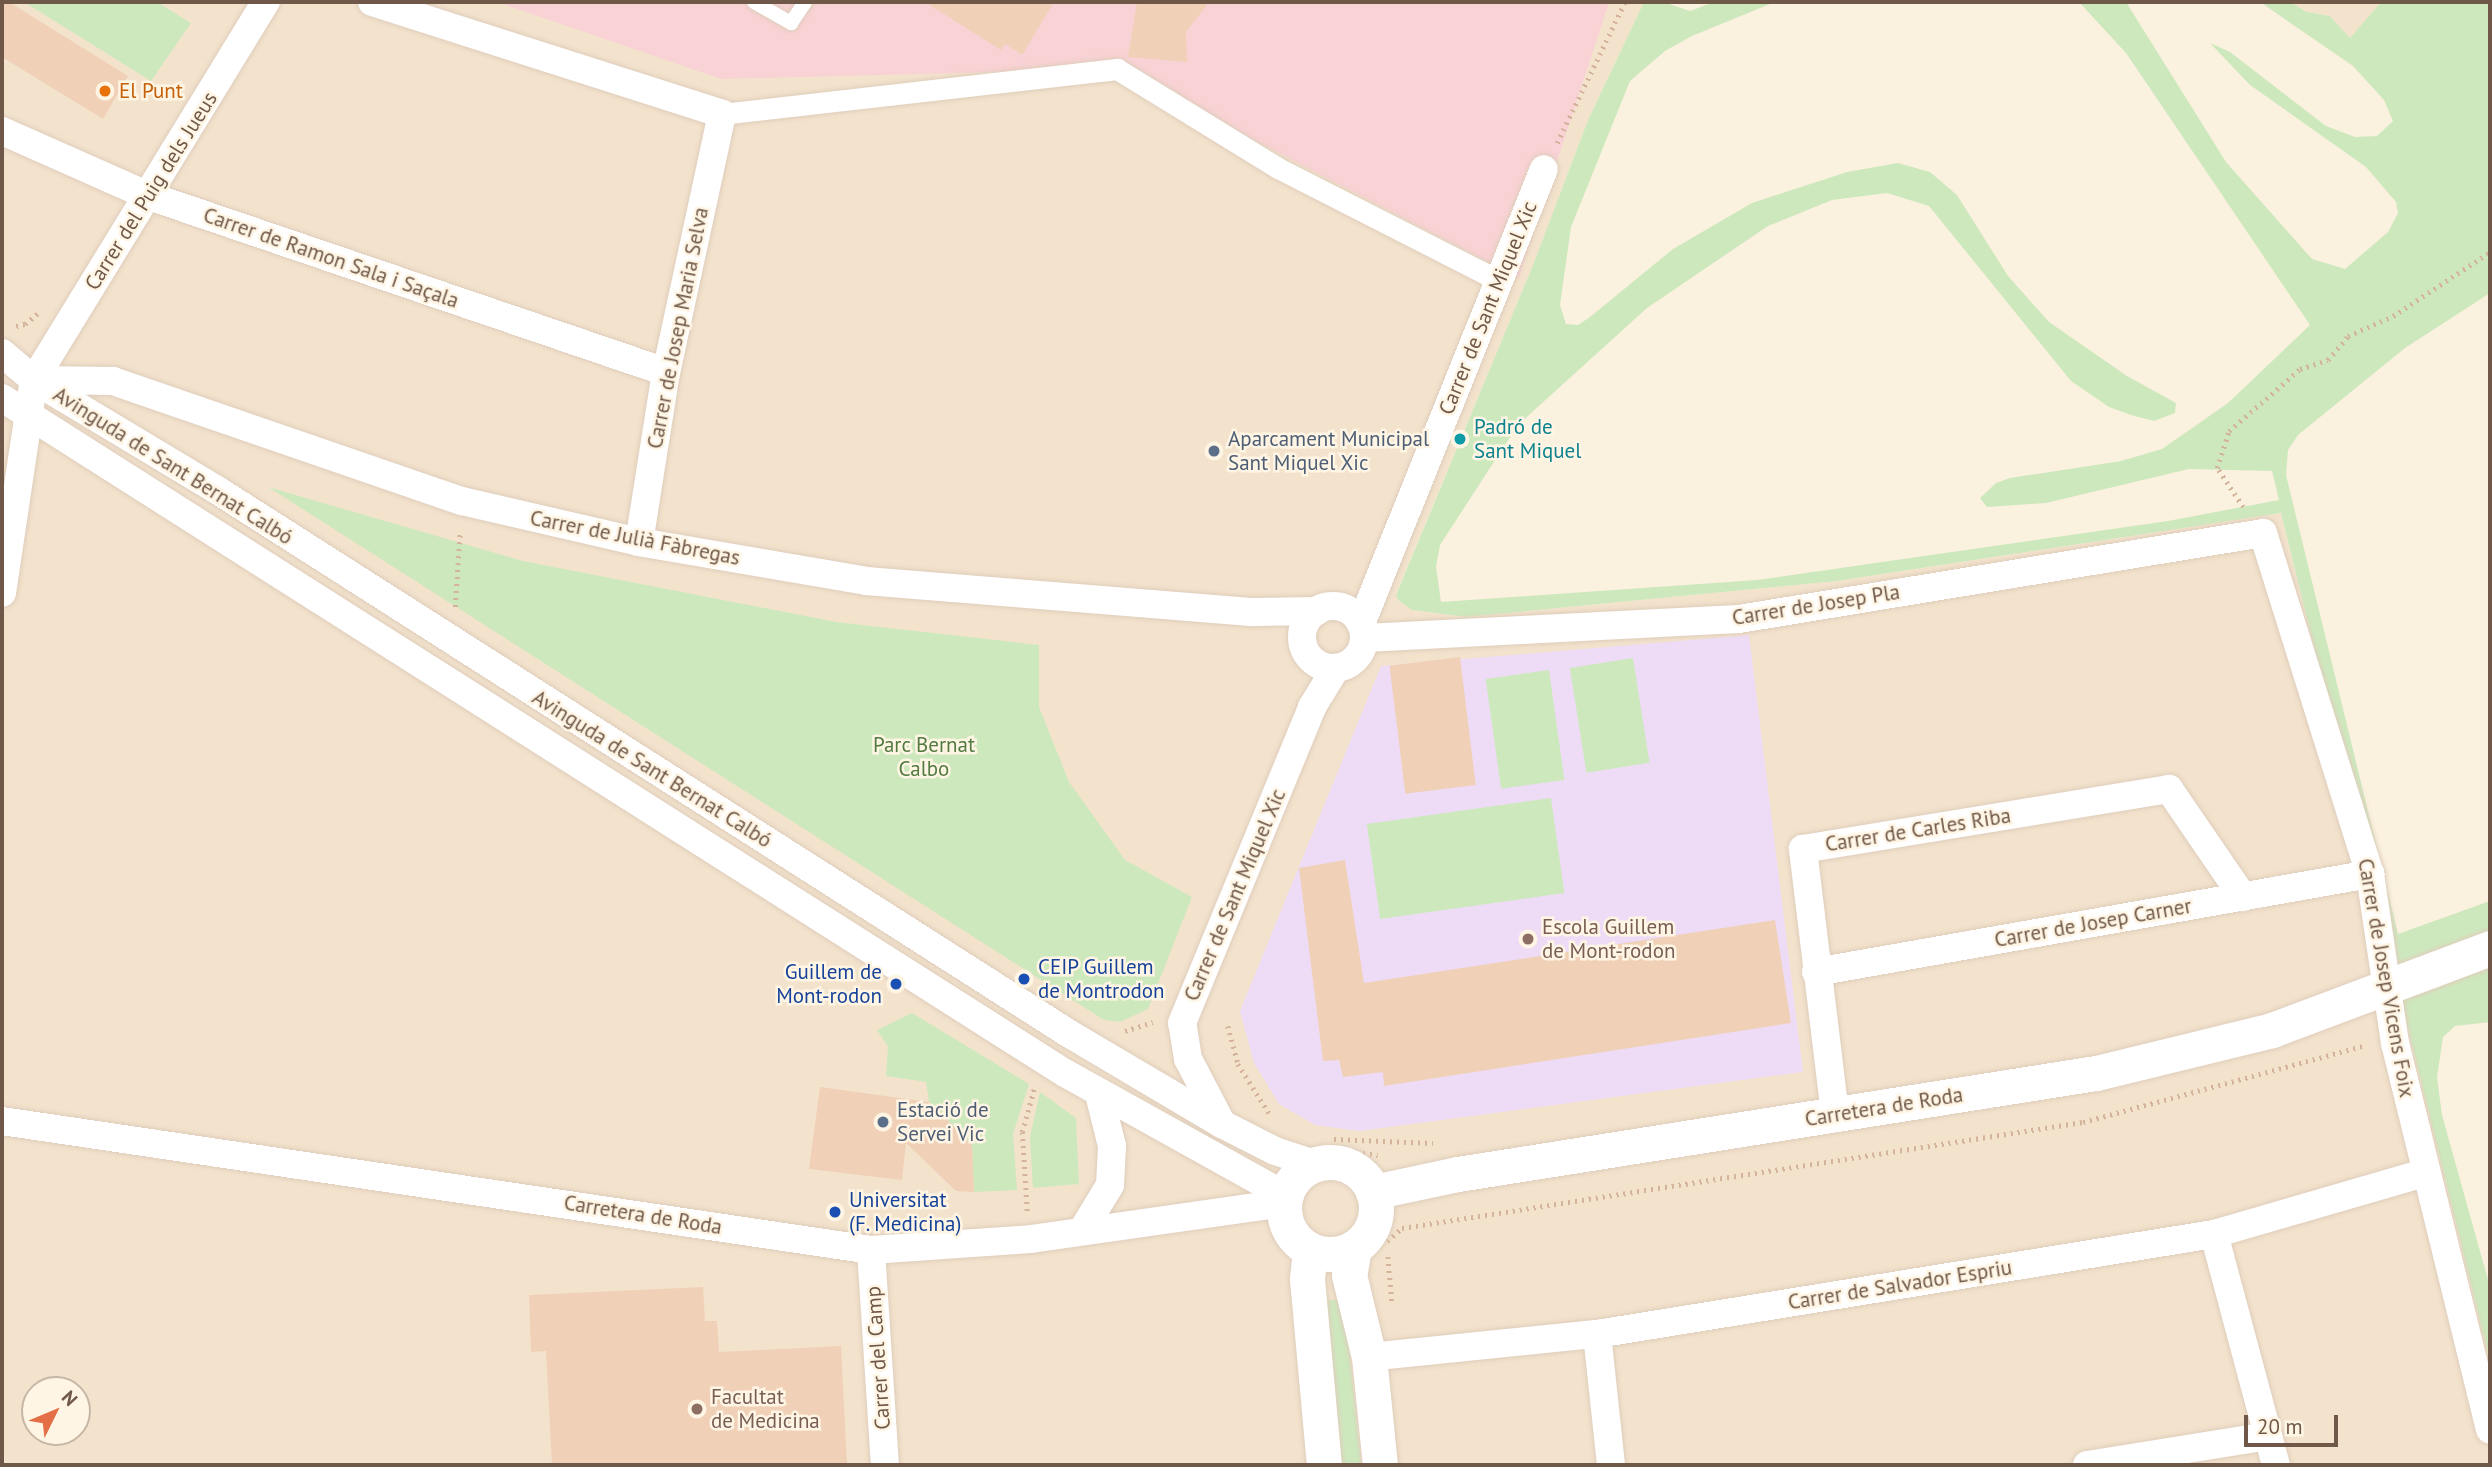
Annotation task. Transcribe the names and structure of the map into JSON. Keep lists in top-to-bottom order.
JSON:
{
  "streets": {
    "street": [
      "Carrer del Puig dels Jueus",
      "Carrer de Ramon Sala i Saçala",
      "Carrer de Sant Miquel Xic",
      "Carrer de Josep Maria Selva",
      "Avinguda de Sant Bernat Calbó",
      "Carrer de Julià Fàbregas",
      "Carrer de Josep Pla",
      "Carrer de Carles Riba",
      "Carrer de Josep Carner",
      "Carrer de Josep Vicens Foix",
      "Carretera de Roda",
      "Carrer de Salvador Espriu",
      "Carrer del Camp"
    ]
  },
  "crossings": [
    ["Carrer del Puig dels Jueus", "Carrer de Ramon Sala i Saçala"],
    ["Carrer del Puig dels Jueus", "Avinguda de Sant Bernat Calbó"],
    ["Carrer del Puig dels Jueus", "Carrer de Julià Fàbregas"],
    ["Carrer de Ramon Sala i Saçala", "Carrer de Josep Maria Selva"],
    ["Carrer de Sant Miquel Xic", "Avinguda de Sant Bernat Calbó"],
    ["Carrer de Sant Miquel Xic", "Carrer de Julià Fàbregas"],
    ["Carrer de Sant Miquel Xic", "Carrer de Josep Pla"],
    ["Carrer de Josep Maria Selva", "Carrer de Julià Fàbregas"],
    ["Avinguda de Sant Bernat Calbó", "Carrer de Julià Fàbregas"],
    ["Avinguda de Sant Bernat Calbó", "Carretera de Roda"],
    ["Carrer de Julià Fàbregas", "Carrer de Josep Pla"],
    ["Carrer de Josep Pla", "Carrer de Josep Vicens Foix"],
    ["Carrer de Carles Riba", "Carrer de Josep Carner"],
    ["Carrer de Carles Riba", "Carretera de Roda"],
    ["Carrer de Josep Carner", "Carrer de Josep Vicens Foix"],
    ["Carrer de Josep Vicens Foix", "Carretera de Roda"],
    ["Carrer de Josep Vicens Foix", "Carrer de Salvador Espriu"],
    ["Carretera de Roda", "Carrer del Camp"]
  ],
  "parks": ["Parc Bernat Calbo"],
  "places": [
    "El Punt",
    "Padró de Sant Miquel",
    "Aparcament Municipal Sant Miquel Xic",
    "Escola Guillem de Mont-rodon",
    "CEIP Guillem de Montrodon",
    "Guillem de Mont-rodon",
    "Estació de Servei Vic",
    "Universitat (F. Medicina)",
    "Facultat de Medicina"
  ],
  "scale_bar": "20 m",
  "north": "top right"
}
